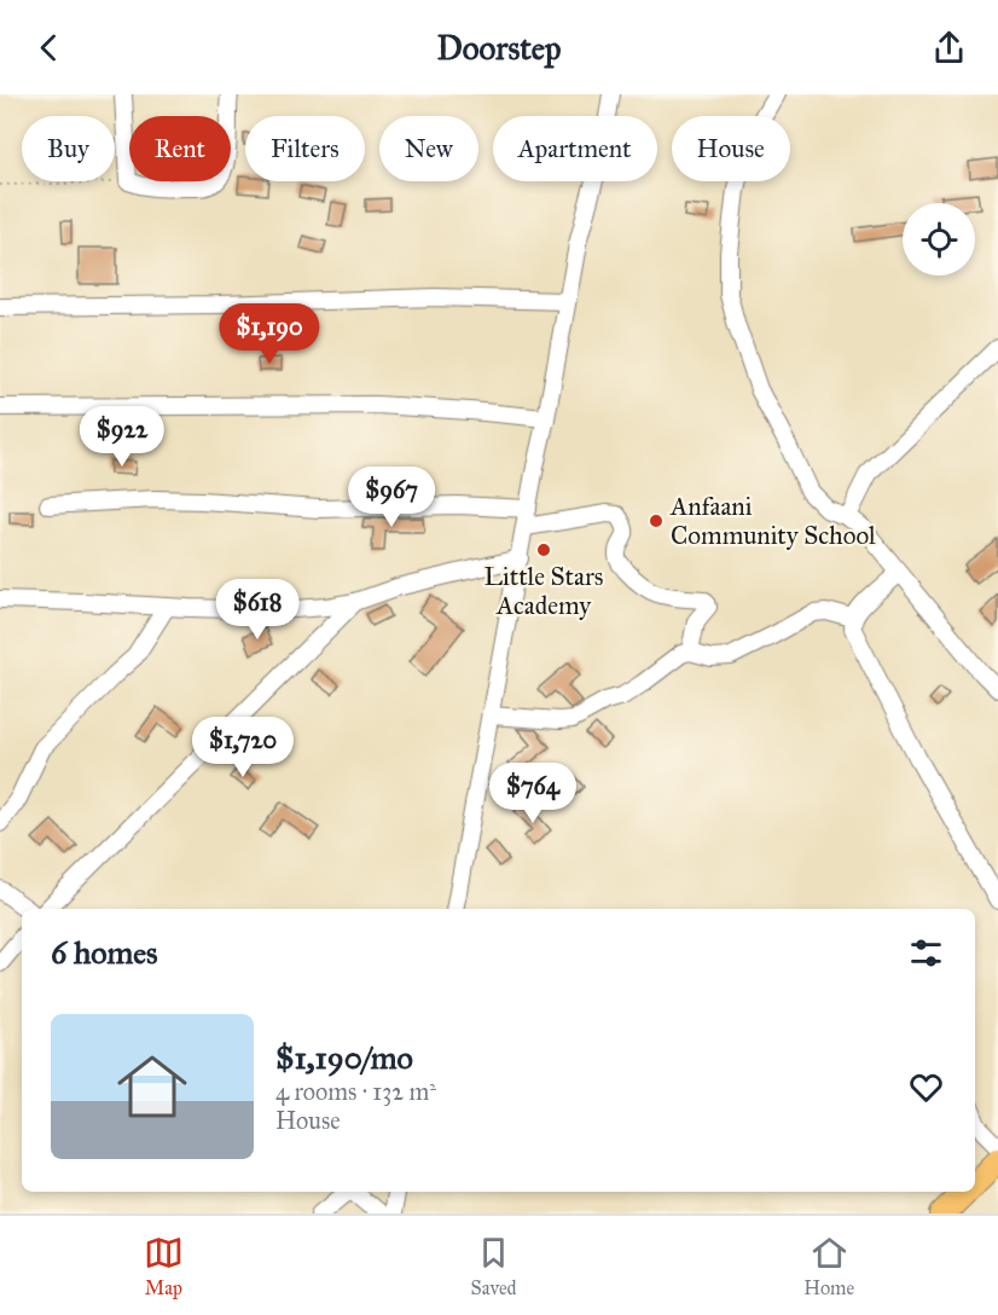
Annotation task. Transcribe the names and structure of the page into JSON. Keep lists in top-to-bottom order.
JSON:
{
  "places": ["Anfaani Community School", "Little Stars Academy"],
  "page": {
    "header": "Doorstep",
    "chip": [
      "Buy",
      "Rent",
      "Filters",
      "New",
      "Apartment",
      "House"
    ],
    "price": [
      "$1,190",
      "$922",
      "$967",
      "$618",
      "$1,720",
      "$764"
    ],
    "heading": "6 homes",
    "list": [
      {
        "name": "$1,190/mo",
        "note": "4 rooms · 132 m² · House"
      }
    ],
    "tabs": ["Map", "Saved", "Home"]
  }
}
